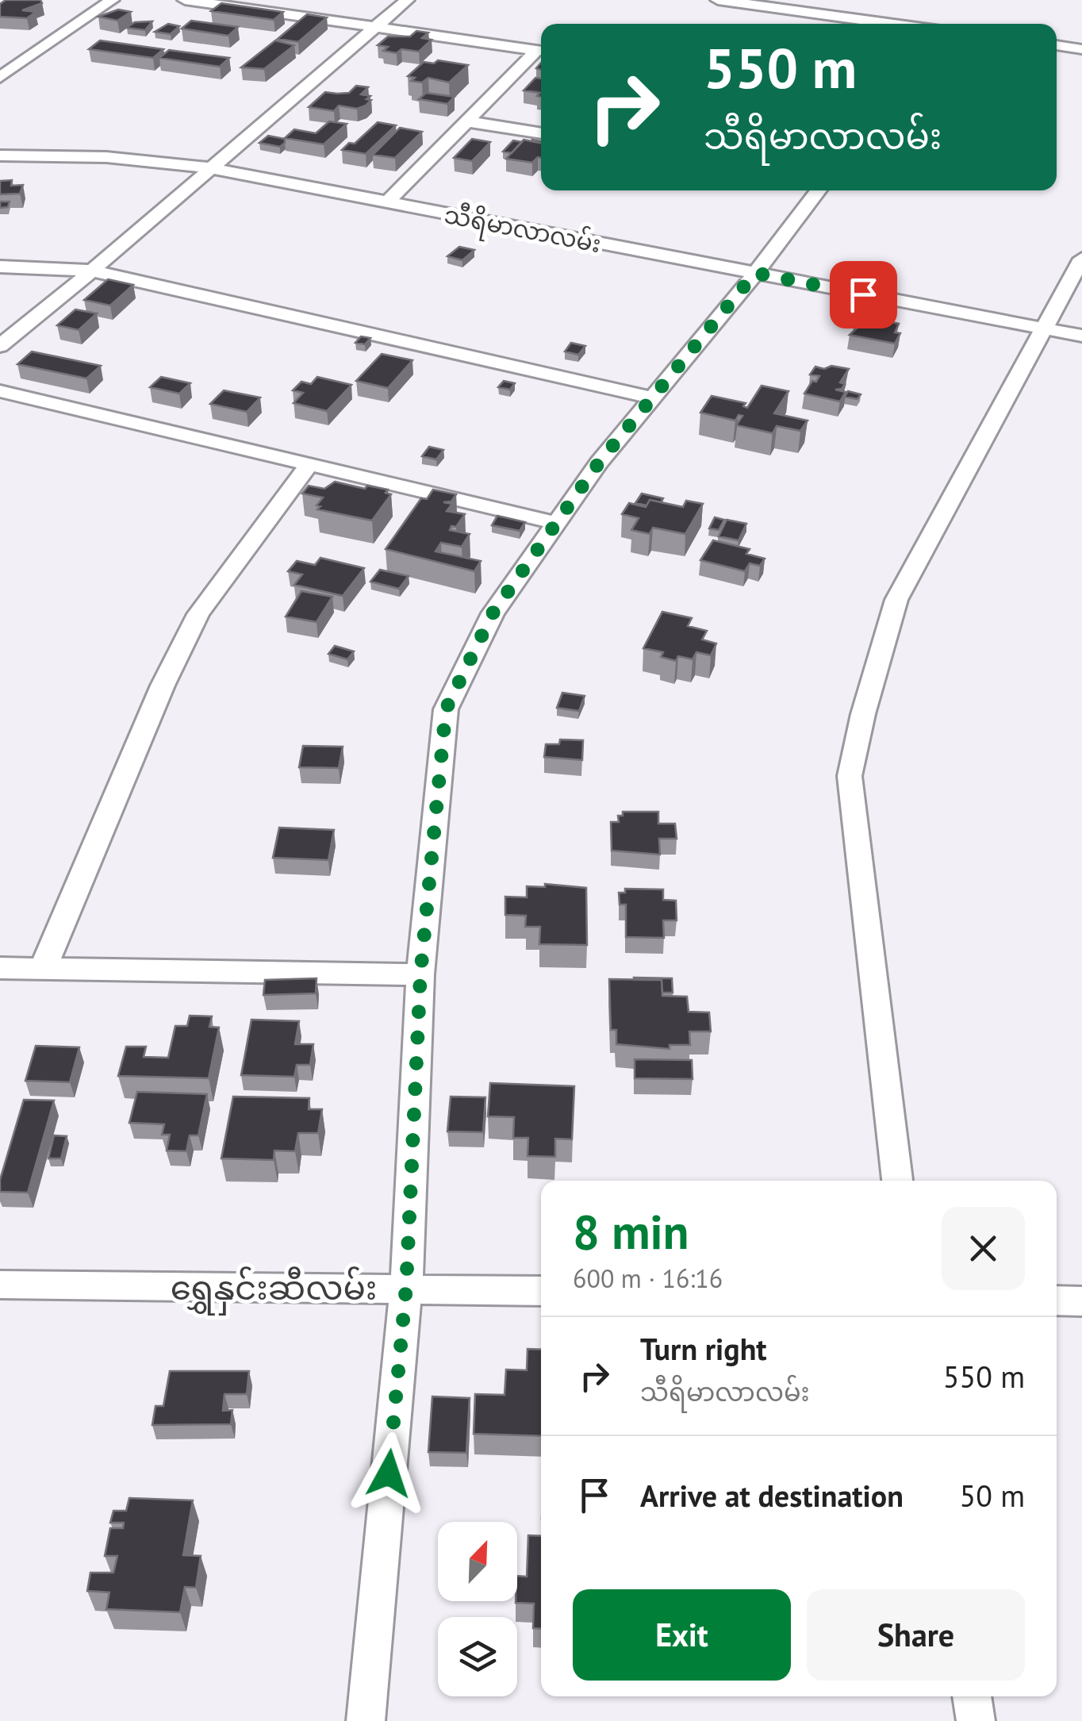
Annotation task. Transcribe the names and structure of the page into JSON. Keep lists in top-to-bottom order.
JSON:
{
  "streets": {
    "street": ["သီရိမာလာလမ်း", "ရွှေနှင်းဆီလမ်း"]
  },
  "north": "top right",
  "page": {
    "turn": ["550 m", "သီရိမာလာလမ်း"],
    "heading": ["8 min", "600 m · 16:16"],
    "list": [
      {
        "name": "Turn right",
        "note": "သီရိမာလာလမ်း",
        "value": "550 m"
      },
      {
        "name": "Arrive at destination",
        "value": "50 m"
      }
    ],
    "buttons": ["Exit", "Share"]
  }
}
